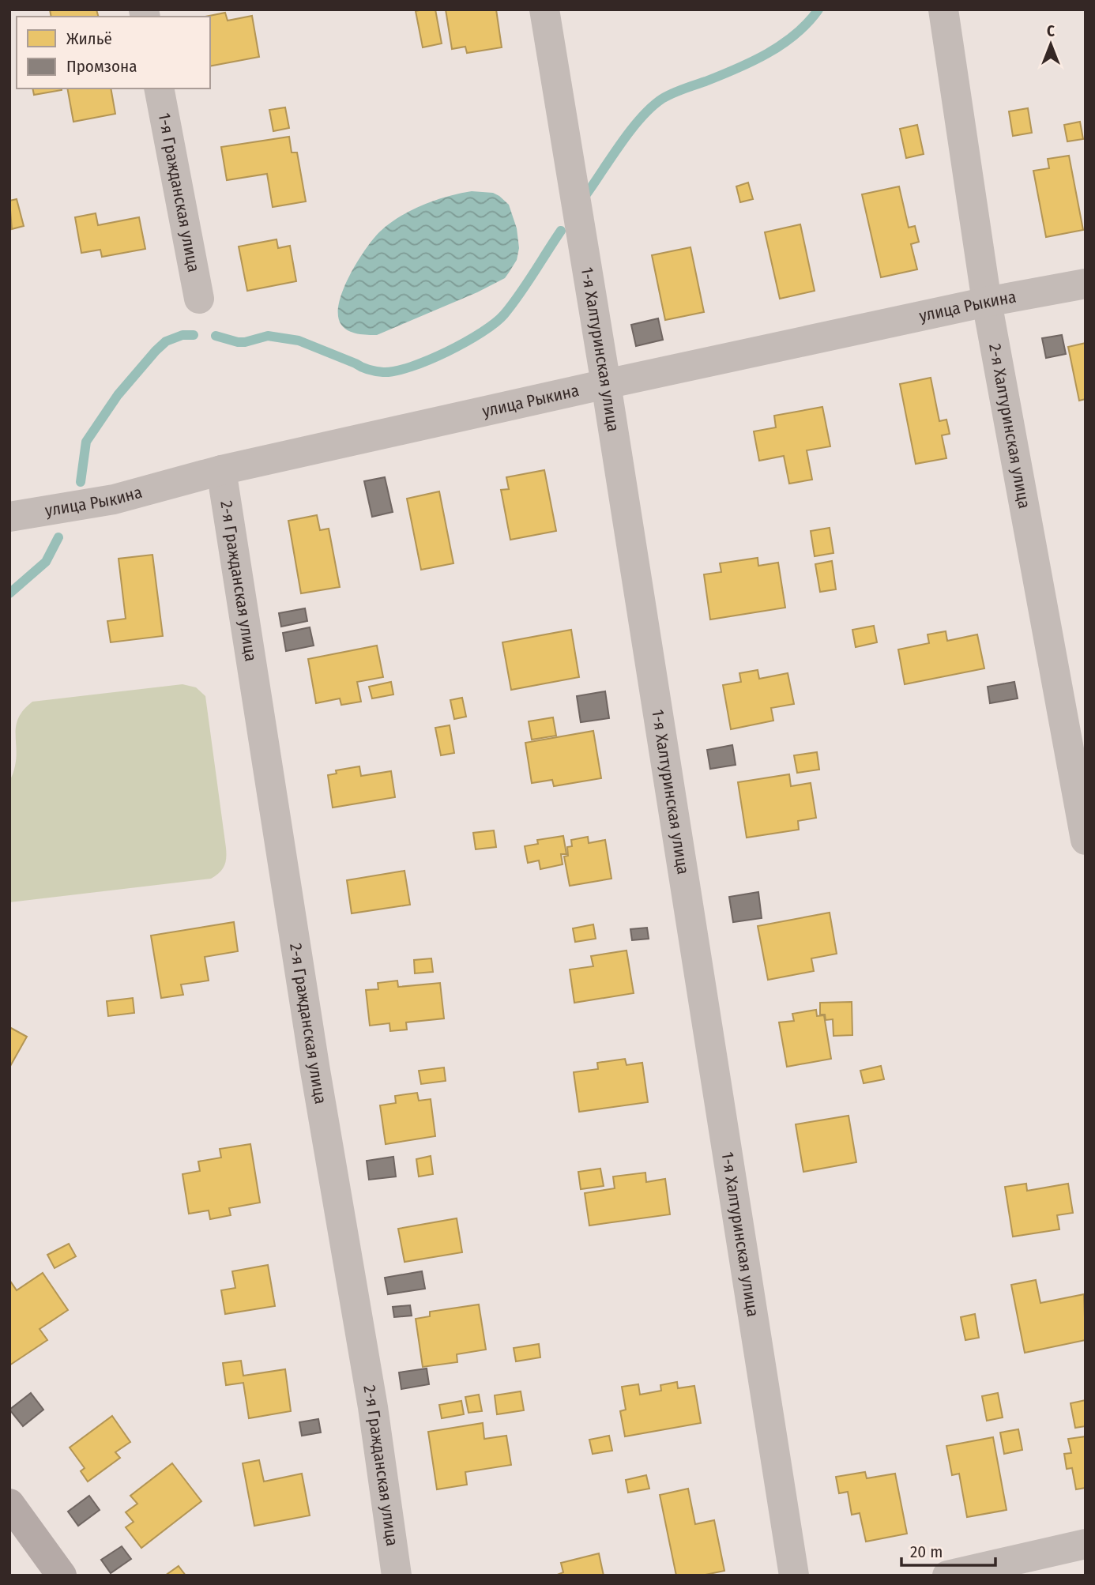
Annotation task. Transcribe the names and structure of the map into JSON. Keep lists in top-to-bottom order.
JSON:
{
  "streets": {
    "street": [
      "1-я Гражданская улица",
      "улица Рыкина",
      "1-я Халтуринская улица",
      "2-я Халтуринская улица",
      "2-я Гражданская улица"
    ]
  },
  "crossings": [
    ["улица Рыкина", "1-я Халтуринская улица"],
    ["улица Рыкина", "2-я Халтуринская улица"],
    ["улица Рыкина", "2-я Гражданская улица"]
  ],
  "legend": ["Жильё", "Промзона"],
  "scale_bar": "20 m",
  "north": "top"
}
